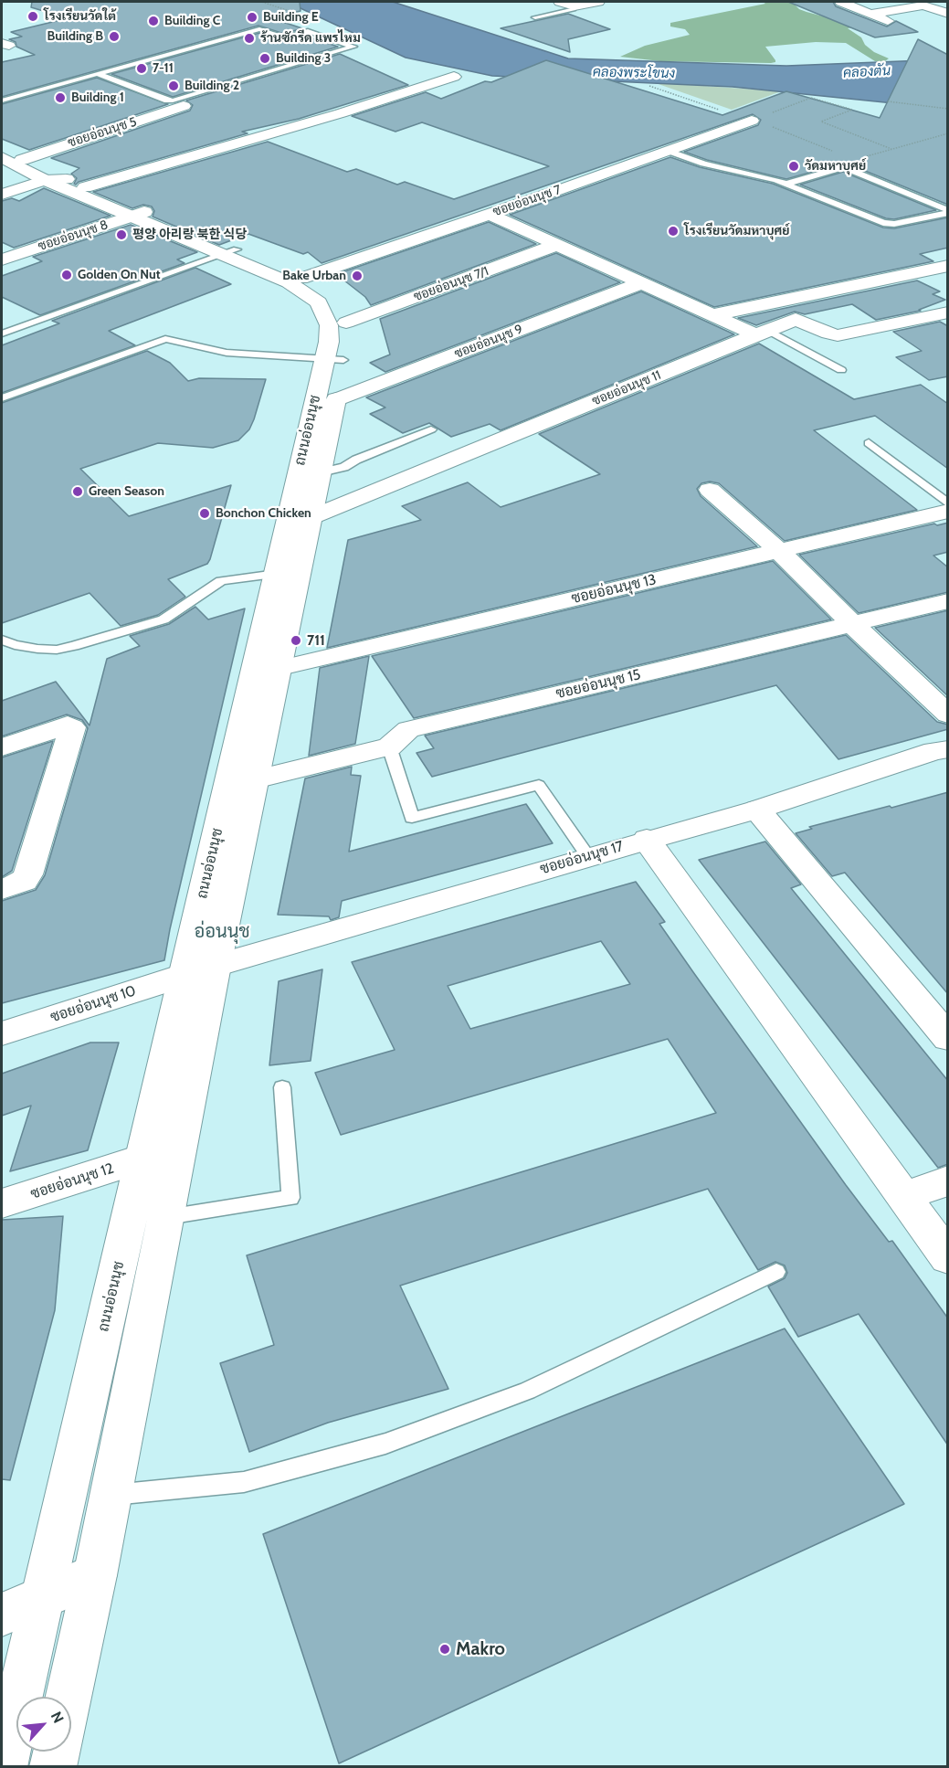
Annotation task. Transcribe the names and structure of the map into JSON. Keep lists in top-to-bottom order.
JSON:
{
  "streets": {
    "street": [
      "ซอยอ่อนนุช 5",
      "ซอยอ่อนนุช 7",
      "ซอยอ่อนนุช 8",
      "ซอยอ่อนนุช 7/1",
      "ซอยอ่อนนุช 9",
      "ซอยอ่อนนุช 11",
      "ถนนอ่อนนุช",
      "ซอยอ่อนนุช 13",
      "ซอยอ่อนนุช 15",
      "ซอยอ่อนนุช 17",
      "ซอยอ่อนนุช 10",
      "ซอยอ่อนนุช 12"
    ]
  },
  "crossings": [
    ["ซอยอ่อนนุช 5", "ถนนอ่อนนุช"],
    ["ซอยอ่อนนุช 7", "ถนนอ่อนนุช"],
    ["ซอยอ่อนนุช 8", "ถนนอ่อนนุช"],
    ["ซอยอ่อนนุช 7/1", "ถนนอ่อนนุช"],
    ["ซอยอ่อนนุช 9", "ถนนอ่อนนุช"],
    ["ซอยอ่อนนุช 11", "ถนนอ่อนนุช"],
    ["ถนนอ่อนนุช", "ซอยอ่อนนุช 13"],
    ["ถนนอ่อนนุช", "ซอยอ่อนนุช 15"],
    ["ถนนอ่อนนุช", "ซอยอ่อนนุช 17"],
    ["ถนนอ่อนนุช", "ซอยอ่อนนุช 10"],
    ["ถนนอ่อนนุช", "ซอยอ่อนนุช 12"],
    ["ซอยอ่อนนุช 17", "ซอยอ่อนนุช 10"]
  ],
  "districts": ["อ่อนนุช"],
  "water": ["คลองตัน", "คลองพระโขนง"],
  "places": [
    "โรงเรียนวัดใต้",
    "Building E",
    "Building C",
    "Building B",
    "ร้านซักรีด แพรไหม",
    "Building 3",
    "7-11",
    "Building 2",
    "Building 1",
    "วัดมหาบุศย์",
    "โรงเรียนวัดมหาบุศย์",
    "평양 아리랑 북한 식당",
    "Golden On Nut",
    "Bake Urban",
    "Green Season",
    "Bonchon Chicken",
    "711",
    "Makro"
  ],
  "north": "top right"
}
